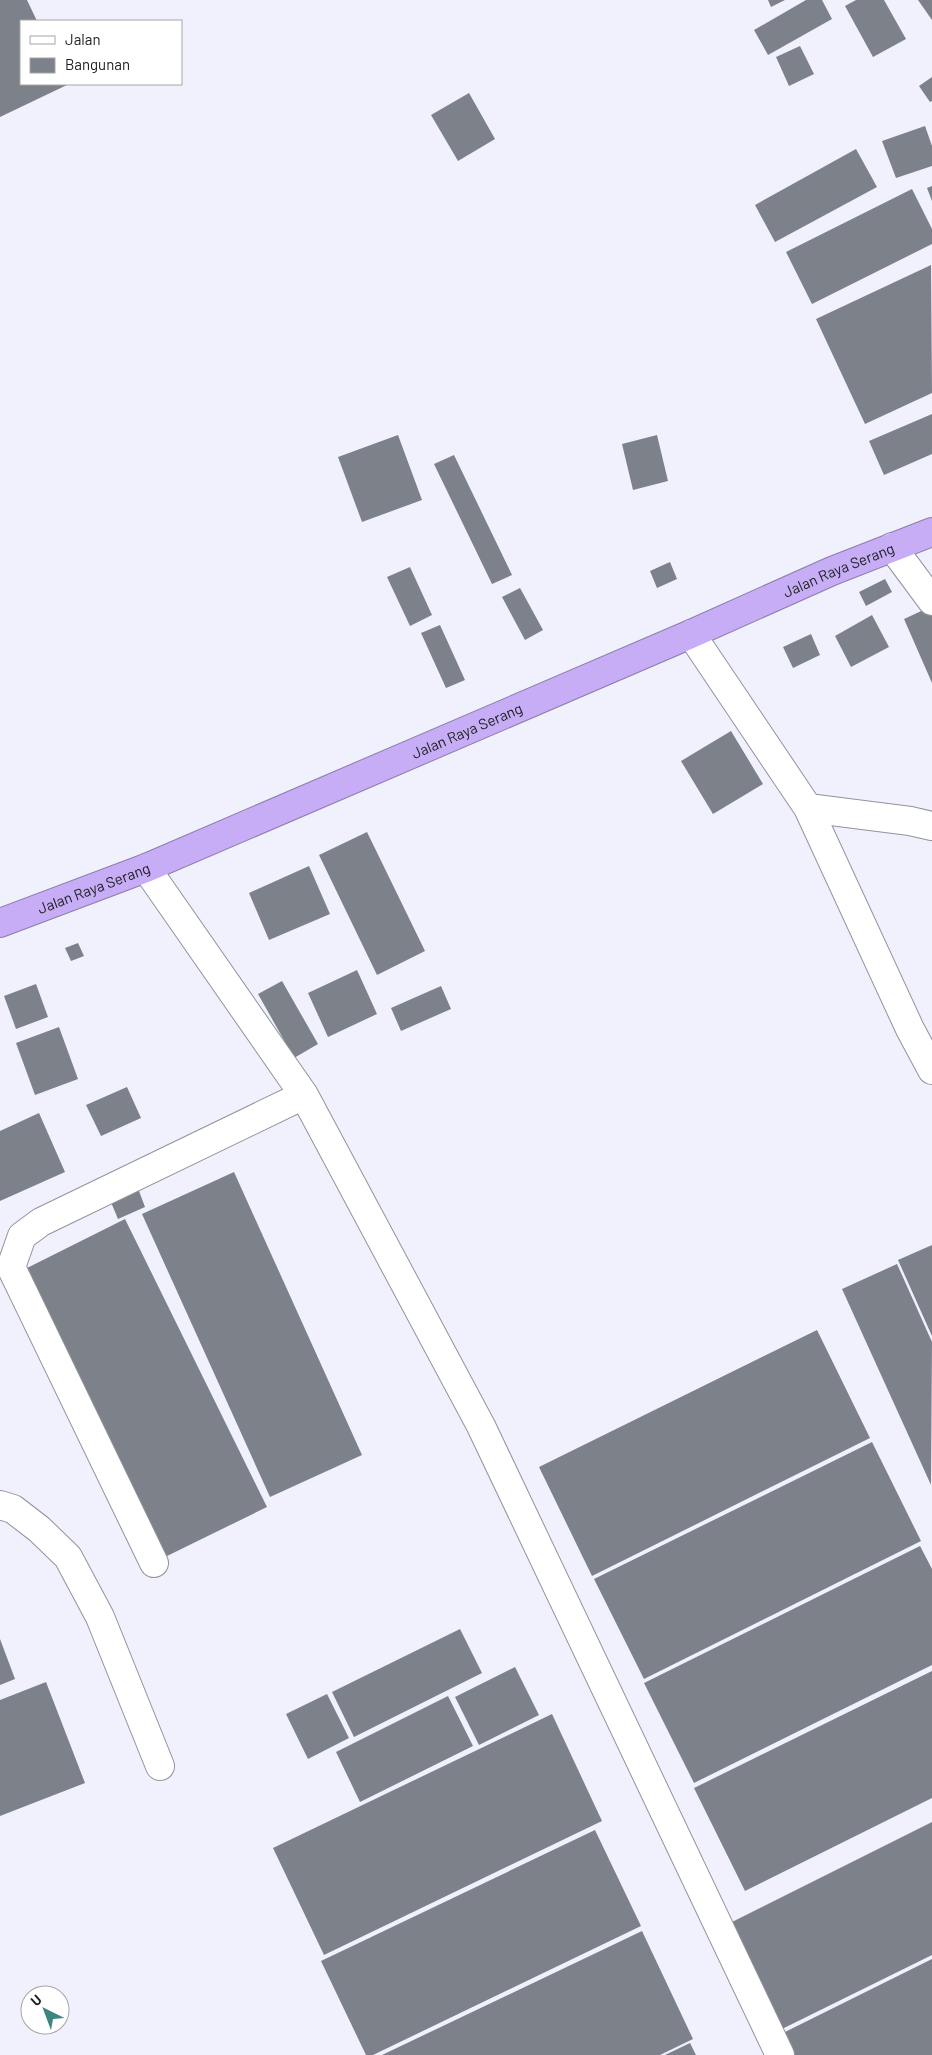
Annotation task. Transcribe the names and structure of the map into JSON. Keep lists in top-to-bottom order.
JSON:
{
  "streets": {
    "highway": ["Jalan Raya Serang"]
  },
  "legend": ["Jalan", "Bangunan"],
  "north": "top left"
}
